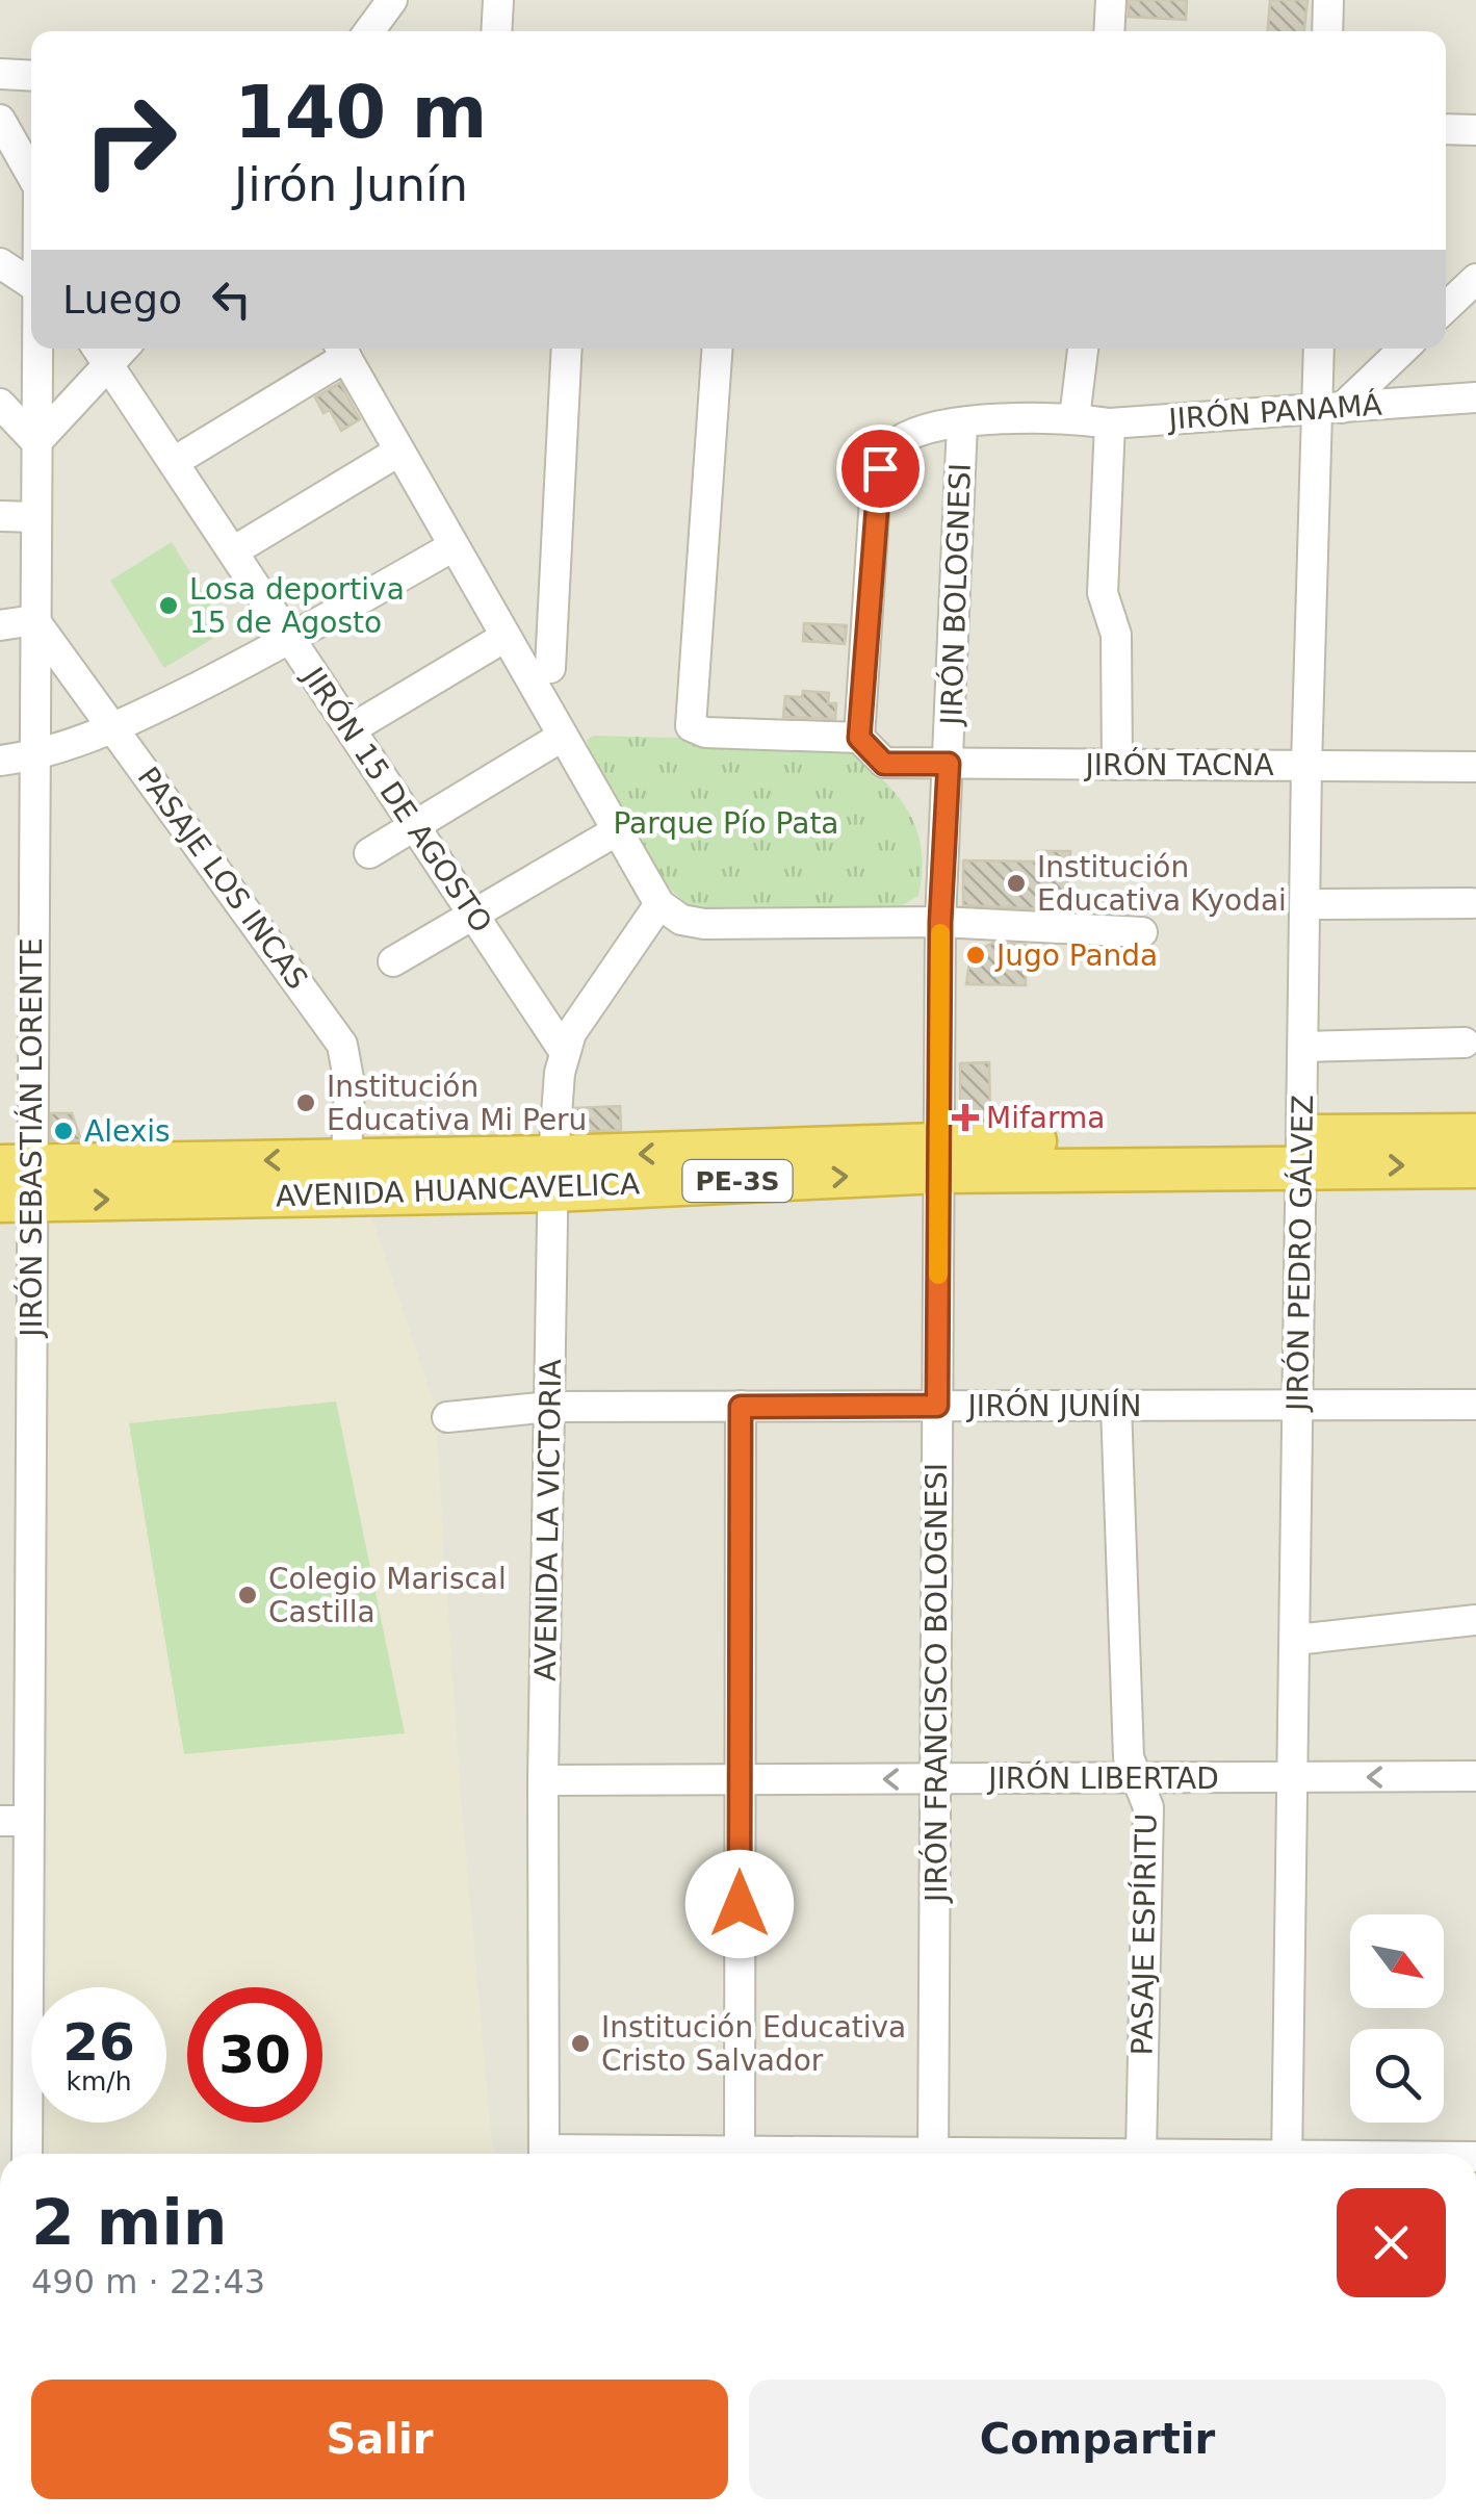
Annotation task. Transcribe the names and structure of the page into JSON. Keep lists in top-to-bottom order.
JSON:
{
  "streets": {
    "highway": ["PE-3S", "AVENIDA HUANCAVELICA"],
    "street": [
      "JIRÓN PANAMÁ",
      "JIRÓN BOLOGNESI",
      "JIRÓN TACNA",
      "JIRÓN 15 DE AGOSTO",
      "PASAJE LOS INCAS",
      "JIRÓN SEBASTIÁN LORENTE",
      "JIRÓN PEDRO GÁLVEZ",
      "JIRÓN JUNÍN",
      "AVENIDA LA VICTORIA",
      "JIRÓN FRANCISCO BOLOGNESI",
      "JIRÓN LIBERTAD",
      "PASAJE ESPÍRITU"
    ]
  },
  "crossings": [
    ["JIRÓN PANAMÁ", "JIRÓN BOLOGNESI"],
    ["JIRÓN PANAMÁ", "JIRÓN TACNA"],
    ["JIRÓN PANAMÁ", "JIRÓN PEDRO GÁLVEZ"],
    ["JIRÓN BOLOGNESI", "JIRÓN TACNA"],
    ["JIRÓN BOLOGNESI", "JIRÓN FRANCISCO BOLOGNESI"],
    ["JIRÓN TACNA", "JIRÓN PEDRO GÁLVEZ"],
    ["JIRÓN TACNA", "JIRÓN FRANCISCO BOLOGNESI"],
    ["JIRÓN 15 DE AGOSTO", "AVENIDA LA VICTORIA"],
    ["PASAJE LOS INCAS", "JIRÓN SEBASTIÁN LORENTE"],
    ["PASAJE LOS INCAS", "AVENIDA HUANCAVELICA"],
    ["JIRÓN SEBASTIÁN LORENTE", "AVENIDA HUANCAVELICA"],
    ["AVENIDA HUANCAVELICA", "JIRÓN PEDRO GÁLVEZ"],
    ["AVENIDA HUANCAVELICA", "AVENIDA LA VICTORIA"],
    ["AVENIDA HUANCAVELICA", "JIRÓN FRANCISCO BOLOGNESI"],
    ["JIRÓN PEDRO GÁLVEZ", "JIRÓN JUNÍN"],
    ["JIRÓN PEDRO GÁLVEZ", "JIRÓN LIBERTAD"],
    ["JIRÓN JUNÍN", "AVENIDA LA VICTORIA"],
    ["JIRÓN JUNÍN", "JIRÓN FRANCISCO BOLOGNESI"],
    ["JIRÓN JUNÍN", "PASAJE ESPÍRITU"],
    ["AVENIDA LA VICTORIA", "JIRÓN LIBERTAD"],
    ["JIRÓN FRANCISCO BOLOGNESI", "JIRÓN LIBERTAD"],
    ["JIRÓN LIBERTAD", "PASAJE ESPÍRITU"]
  ],
  "parks": ["Parque Pío Pata"],
  "places": {
    "other": [
      "Losa deportiva 15 de Agosto",
      "Institución Educativa Kyodai",
      "Jugo Panda",
      "Institución Educativa Mi Peru",
      "Alexis",
      "Colegio Mariscal Castilla",
      "Institución Educativa Cristo Salvador"
    ],
    "health": ["Mifarma"]
  },
  "north": "bottom right",
  "page": {
    "turn": ["140 m", "Jirón Junín"],
    "then": "Luego",
    "speed": "26 km/h",
    "limit": "30",
    "heading": ["2 min", "490 m · 22:43"],
    "buttons": ["Salir", "Compartir"]
  }
}
